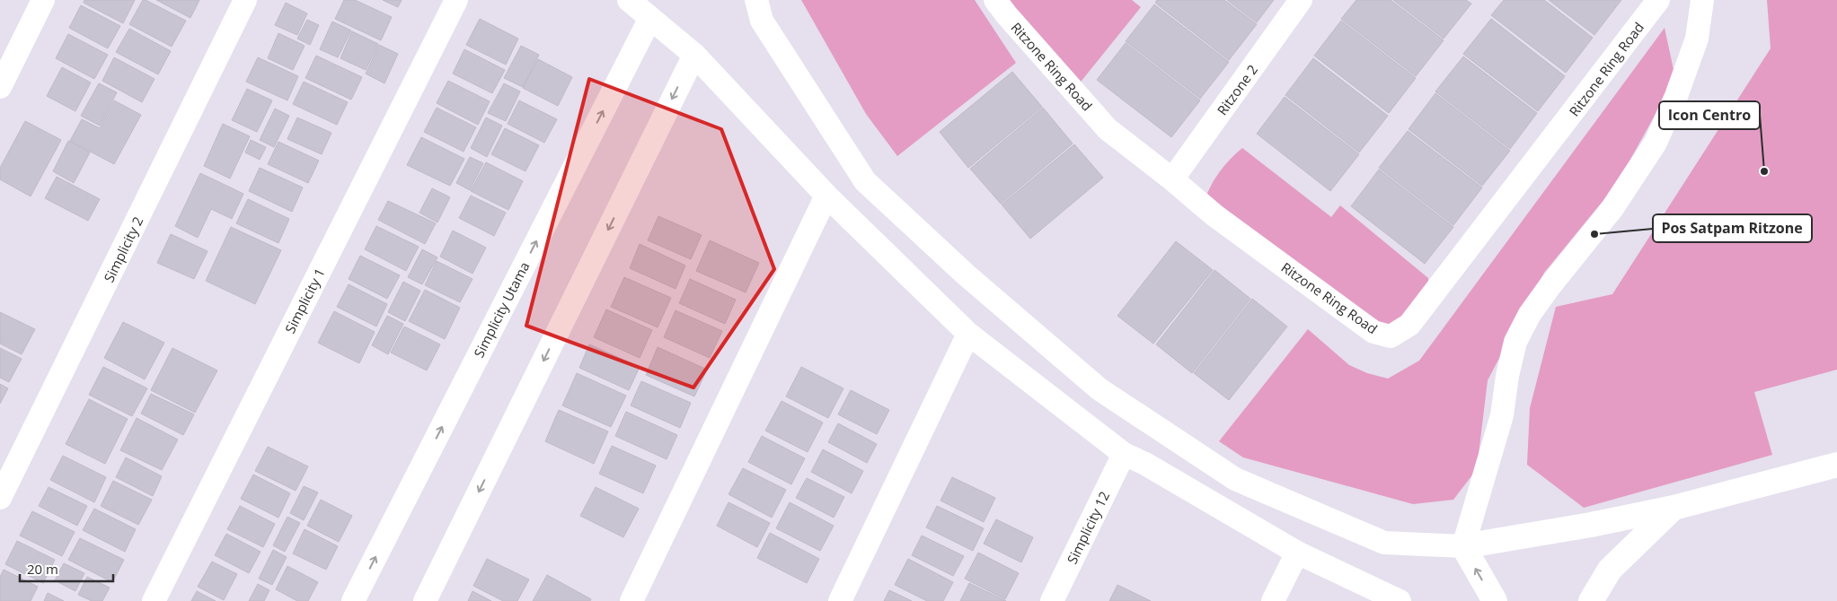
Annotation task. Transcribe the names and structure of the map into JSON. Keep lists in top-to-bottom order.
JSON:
{
  "streets": {
    "street": [
      "Ritzone Ring Road",
      "Ritzone 2",
      "Simplicity 2",
      "Simplicity 1",
      "Simplicity Utama",
      "Simplicity 12"
    ]
  },
  "crossings": [
    ["Ritzone Ring Road", "Ritzone 2"]
  ],
  "places": ["Icon Centro", "Pos Satpam Ritzone"],
  "scale_bar": "20 m"
}
